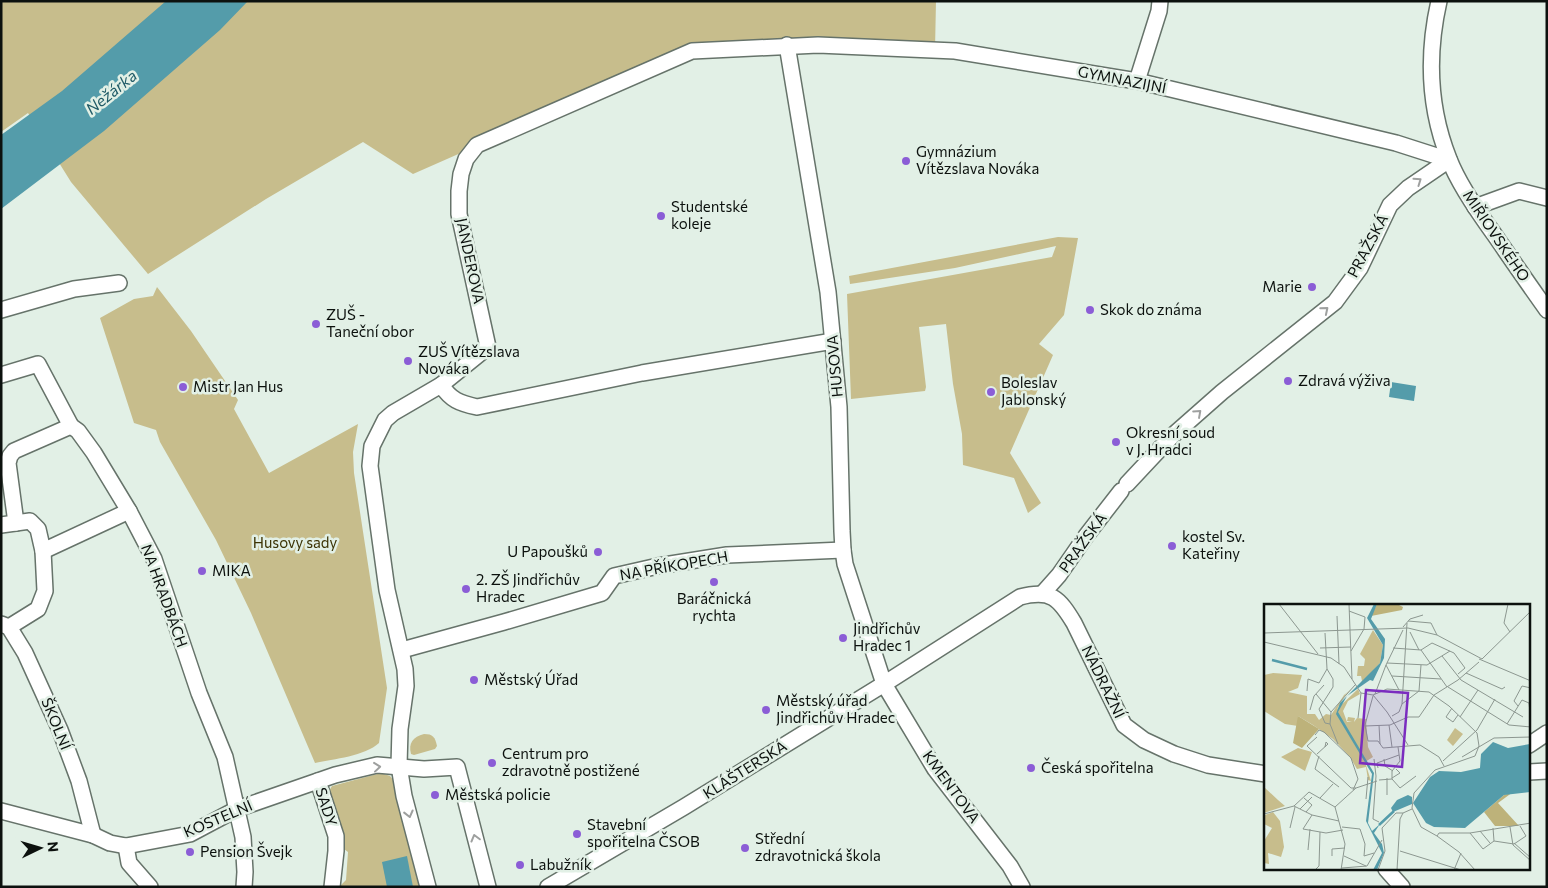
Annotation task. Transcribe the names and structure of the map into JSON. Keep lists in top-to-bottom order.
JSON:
{
  "streets": {
    "street": [
      "GYMNAZIJNÍ",
      "MIŘIOVSKÉHO",
      "PRAŽSKÁ",
      "JANDEROVA",
      "HUSOVA",
      "NA PŘÍKOPECH",
      "NA HRADBÁCH",
      "NÁDRAŽNÍ",
      "ŠKOLNÍ",
      "KLÁŠTERSKÁ",
      "KMENTOVA",
      "SADY",
      "KOSTELNÍ"
    ]
  },
  "crossings": [
    ["GYMNAZIJNÍ", "MIŘIOVSKÉHO"],
    ["GYMNAZIJNÍ", "PRAŽSKÁ"],
    ["GYMNAZIJNÍ", "JANDEROVA"],
    ["GYMNAZIJNÍ", "HUSOVA"],
    ["MIŘIOVSKÉHO", "PRAŽSKÁ"],
    ["PRAŽSKÁ", "NÁDRAŽNÍ"],
    ["PRAŽSKÁ", "KLÁŠTERSKÁ"],
    ["JANDEROVA", "HUSOVA"],
    ["JANDEROVA", "NA PŘÍKOPECH"],
    ["JANDEROVA", "SADY"],
    ["HUSOVA", "NA PŘÍKOPECH"],
    ["HUSOVA", "KLÁŠTERSKÁ"],
    ["HUSOVA", "KMENTOVA"],
    ["NA HRADBÁCH", "KOSTELNÍ"],
    ["NÁDRAŽNÍ", "KLÁŠTERSKÁ"],
    ["ŠKOLNÍ", "KOSTELNÍ"],
    ["KLÁŠTERSKÁ", "KMENTOVA"],
    ["SADY", "KOSTELNÍ"]
  ],
  "one_way": ["PRAŽSKÁ"],
  "water": ["Nežárka"],
  "parks": ["Husovy sady"],
  "places": [
    "Gymnázium Vítězslava Nováka",
    "Studentské koleje",
    "Marie",
    "Skok do známa",
    "ZUŠ - Taneční obor",
    "ZUŠ Vítězslava Nováka",
    "Zdravá výživa",
    "Mistr Jan Hus",
    "Boleslav Jablonský",
    "Okresní soud v J. Hradci",
    "kostel Sv. Kateřiny",
    "U Papoušků",
    "MIKA",
    "Baráčnická rychta",
    "2. ZŠ Jindřichův Hradec",
    "Jindřichův Hradec 1",
    "Městský Úřad",
    "Městský úřad Jindřichův Hradec",
    "Centrum pro zdravotně postižené",
    "Česká spořitelna",
    "Městská policie",
    "Stavební spořitelna ČSOB",
    "Střední zdravotnická škola",
    "Pension Švejk",
    "Labužník"
  ],
  "north": "right"
}
